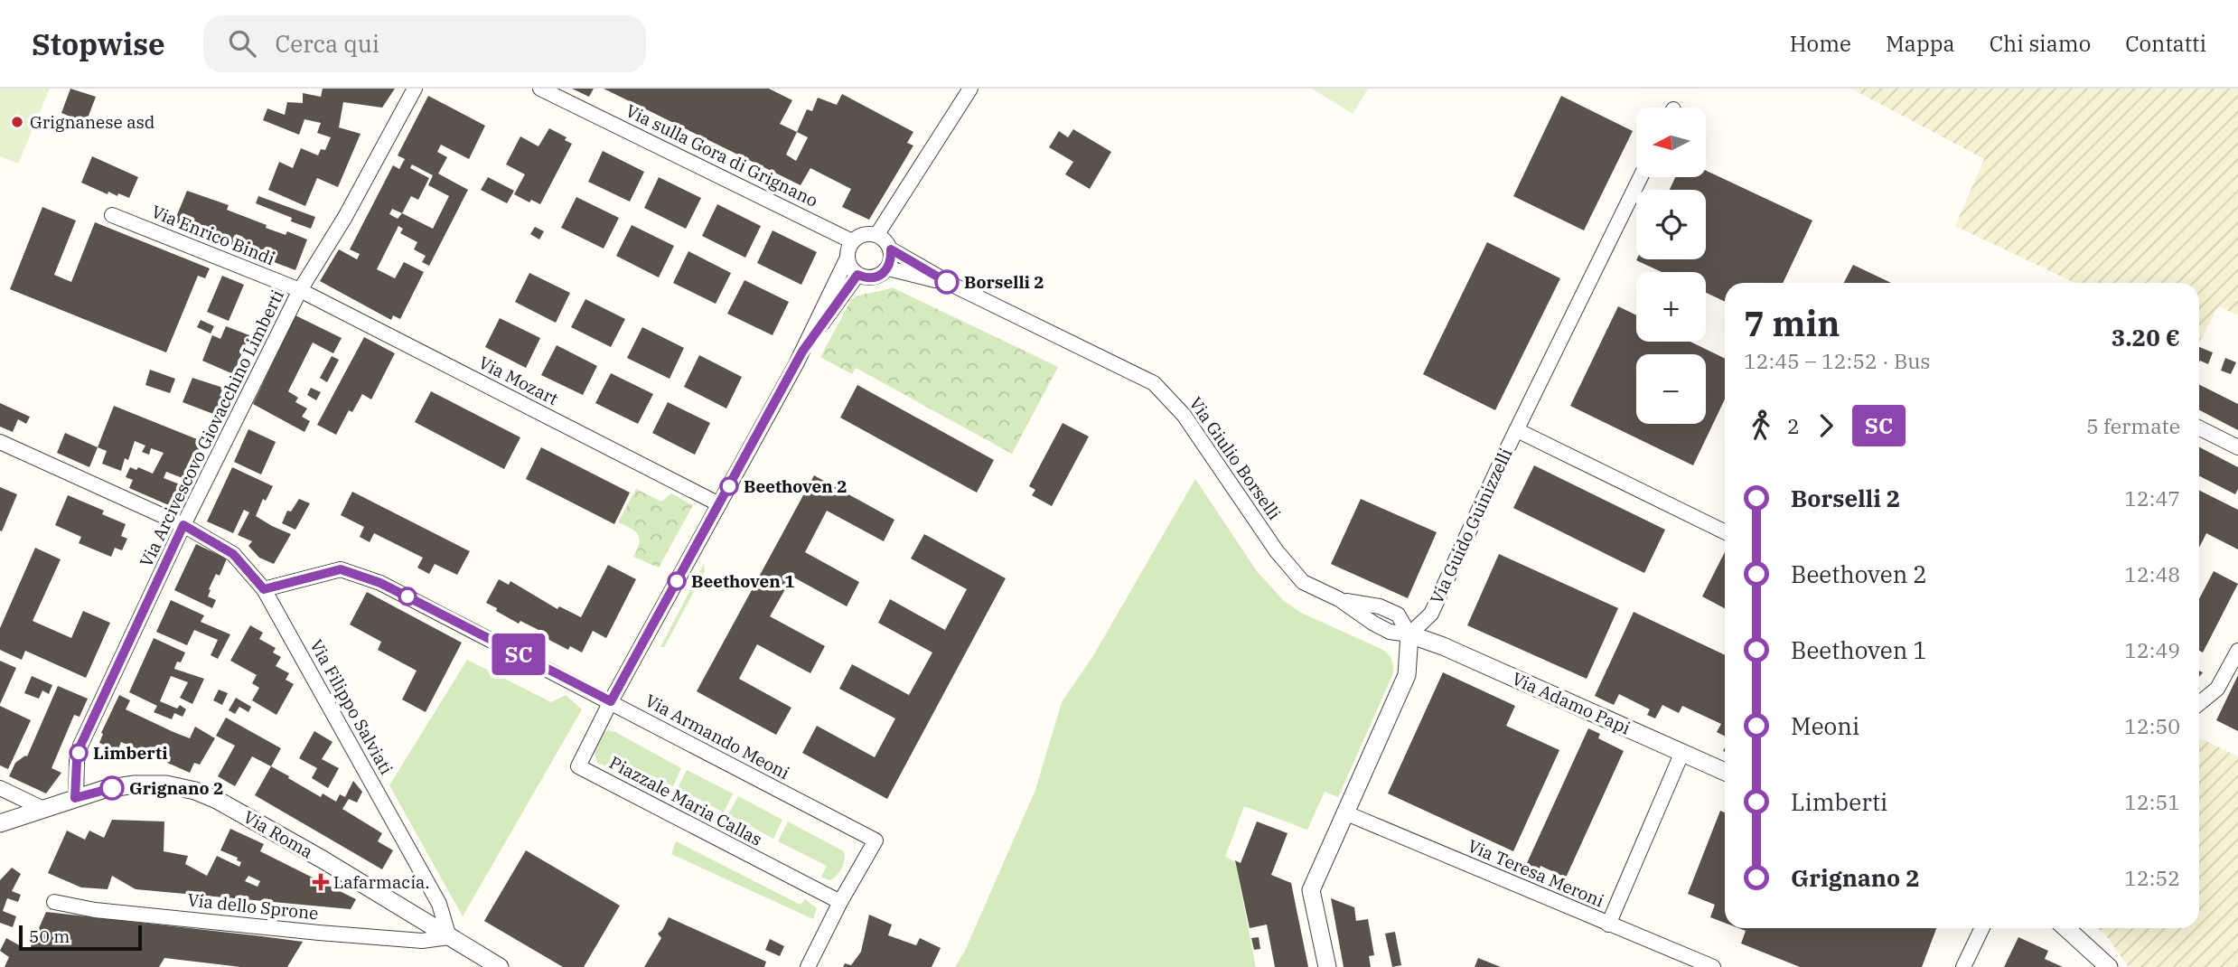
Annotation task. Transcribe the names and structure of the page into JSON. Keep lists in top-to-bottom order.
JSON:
{
  "streets": {
    "street": [
      "Via sulla Gora di Grignano",
      "Via Enrico Bindi",
      "Via Mozart",
      "Via Arcivescovo Giovacchino Limberti",
      "Via Giulio Borselli",
      "Via Guido Guinizzelli",
      "Via Adamo Papi",
      "Via Filippo Salviati",
      "Via Armando Meoni",
      "Piazzale Maria Callas",
      "Via Roma",
      "Via Teresa Meroni",
      "Via dello Sprone"
    ]
  },
  "crossings": [
    ["Via sulla Gora di Grignano", "Via Giulio Borselli"],
    ["Via Enrico Bindi", "Via Mozart"],
    ["Via Enrico Bindi", "Via Arcivescovo Giovacchino Limberti"],
    ["Via Mozart", "Via Arcivescovo Giovacchino Limberti"],
    ["Via Arcivescovo Giovacchino Limberti", "Via Filippo Salviati"],
    ["Via Arcivescovo Giovacchino Limberti", "Via Roma"],
    ["Via Giulio Borselli", "Via Guido Guinizzelli"],
    ["Via Giulio Borselli", "Via Adamo Papi"],
    ["Via Guido Guinizzelli", "Via Adamo Papi"],
    ["Via Filippo Salviati", "Via Armando Meoni"],
    ["Via Filippo Salviati", "Via Roma"],
    ["Via Filippo Salviati", "Via dello Sprone"],
    ["Via Armando Meoni", "Piazzale Maria Callas"],
    ["Via Roma", "Via dello Sprone"]
  ],
  "places": {
    "other": [
      "Grignanese asd",
      "Borselli 2",
      "Beethoven 2",
      "Beethoven 1",
      "Limberti",
      "Grignano 2"
    ],
    "health": ["Lafarmacia."]
  },
  "lines": ["bus line SC"],
  "scale_bar": "50 m",
  "north": "left",
  "page": {
    "header": "Stopwise",
    "search": "Cerca qui",
    "nav": [
      "Home",
      "Mappa",
      "Chi siamo",
      "Contatti"
    ],
    "on_map": "SC",
    "map_buttons": ["+", "−"],
    "heading": ["7 min", "12:45 – 12:52 · Bus", "3.20 €"],
    "legs": ["2", "SC", "5 fermate"],
    "list": [
      {
        "name": "Borselli 2",
        "value": "12:47"
      },
      {
        "name": "Beethoven 2",
        "value": "12:48"
      },
      {
        "name": "Beethoven 1",
        "value": "12:49"
      },
      {
        "name": "Meoni",
        "value": "12:50"
      },
      {
        "name": "Limberti",
        "value": "12:51"
      },
      {
        "name": "Grignano 2",
        "value": "12:52"
      }
    ],
    "scale": "50 m"
  }
}
